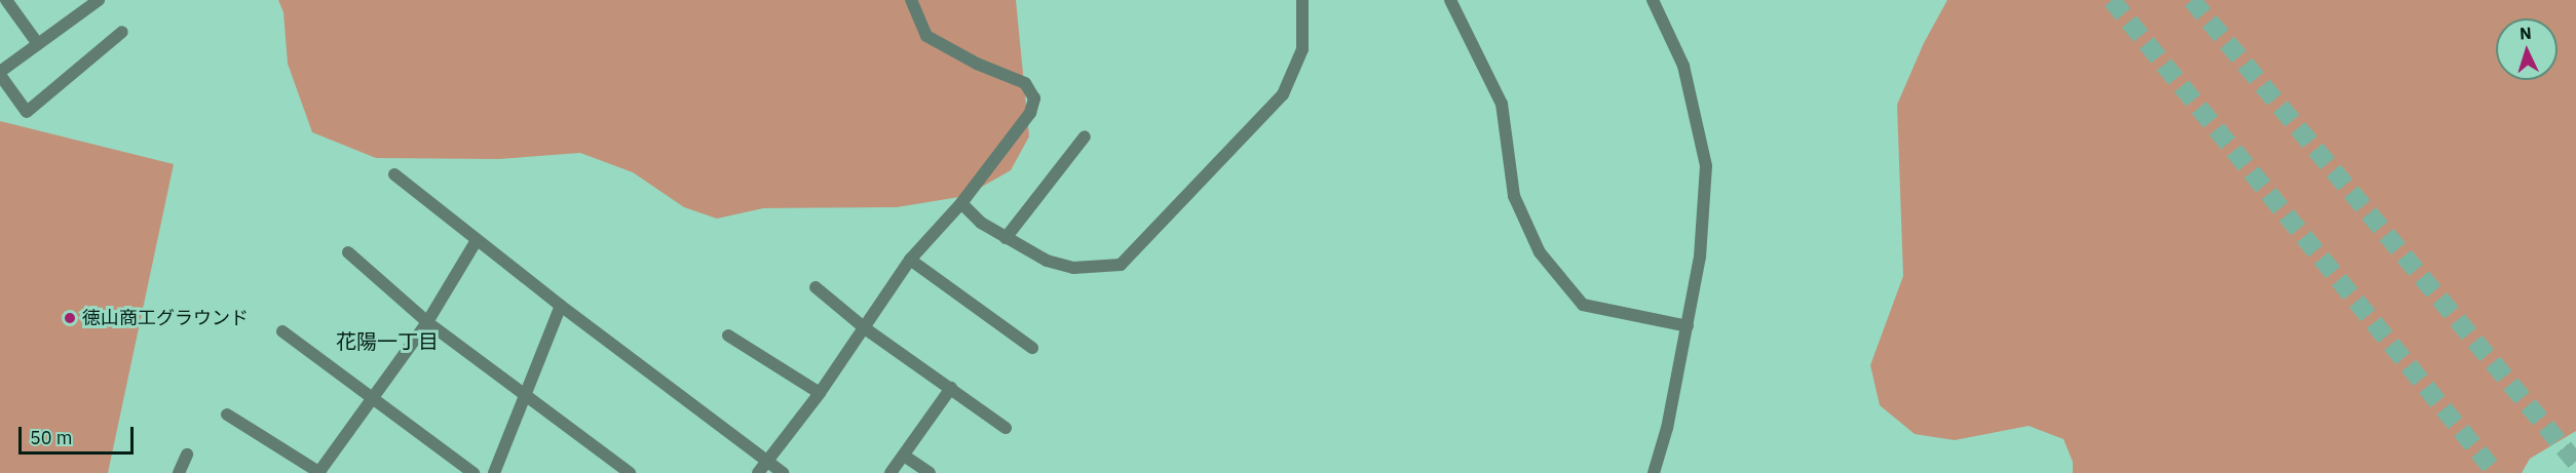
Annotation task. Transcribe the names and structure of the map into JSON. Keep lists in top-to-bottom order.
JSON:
{
  "districts": ["花陽一丁目"],
  "places": ["徳山商工グラウンド"],
  "scale_bar": "50 m",
  "north": "top"
}
